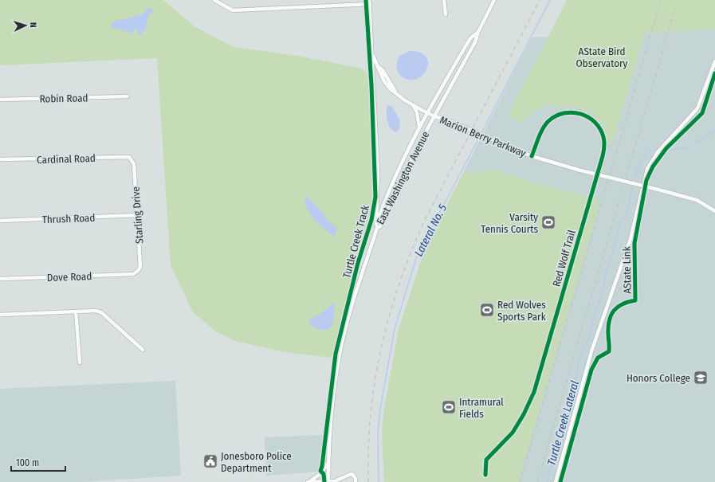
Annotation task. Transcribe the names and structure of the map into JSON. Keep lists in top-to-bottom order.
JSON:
{
  "streets": {
    "street": [
      "Robin Road",
      "Marion Berry Parkway",
      "Cardinal Road",
      "East Washington Avenue",
      "Starling Drive",
      "Thrush Road",
      "Red Wolf Trail",
      "Dove Road"
    ],
    "cycle path": ["Turtle Creek Track", "AState Link"]
  },
  "crossings": [
    ["Marion Berry Parkway", "East Washington Avenue"],
    ["Marion Berry Parkway", "Red Wolf Trail"],
    ["Cardinal Road", "Starling Drive"],
    ["Starling Drive", "Thrush Road"],
    ["Starling Drive", "Dove Road"]
  ],
  "water": ["Lateral No. 5", "Turtle Creek Lateral"],
  "parks": ["AState Bird Observatory"],
  "places": {
    "sports": ["Varsity Tennis Courts", "Red Wolves Sports Park", "Intramural Fields"],
    "school or university": ["Honors College"],
    "public building": ["Jonesboro Police Department"]
  },
  "scale_bar": "100 m",
  "north": "right"
}
